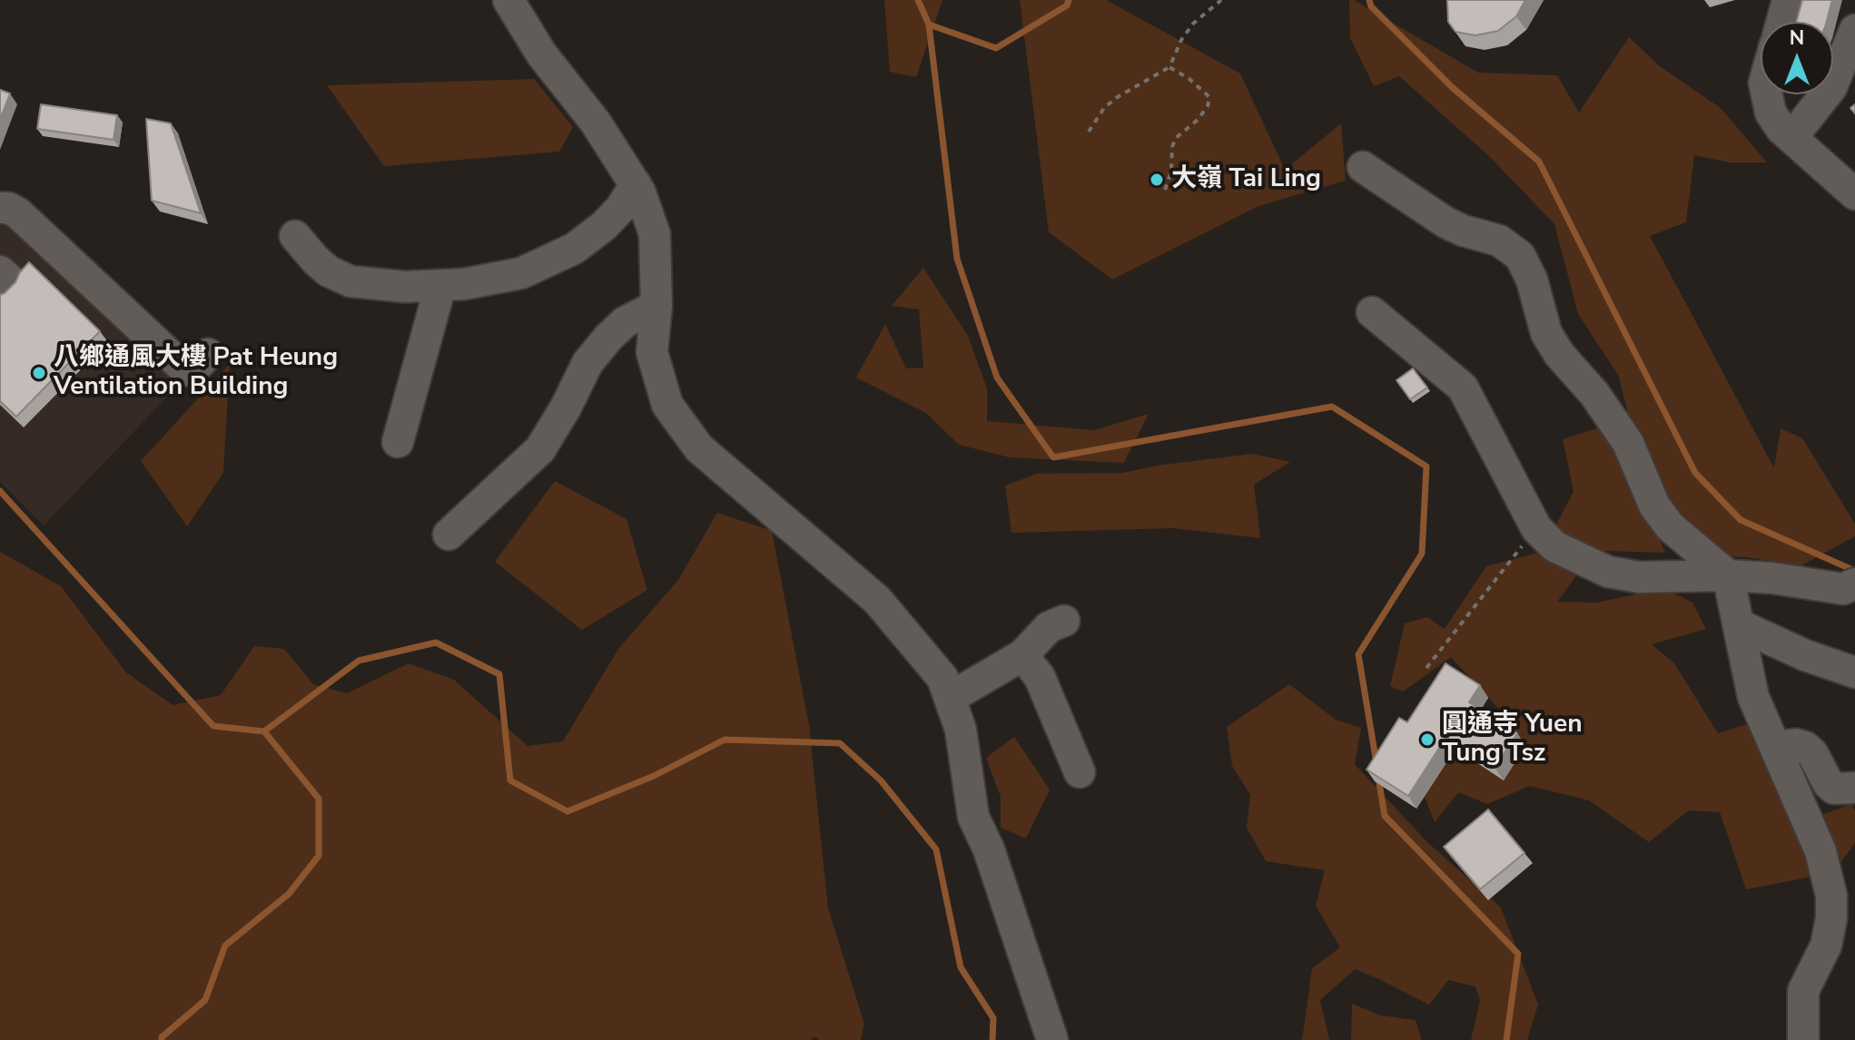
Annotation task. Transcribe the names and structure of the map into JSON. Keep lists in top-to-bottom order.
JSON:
{
  "places": ["大嶺 Tai Ling", "八鄉通風大樓 Pat Heung Ventilation Building", "圓通寺 Yuen Tung Tsz"],
  "north": "top"
}
